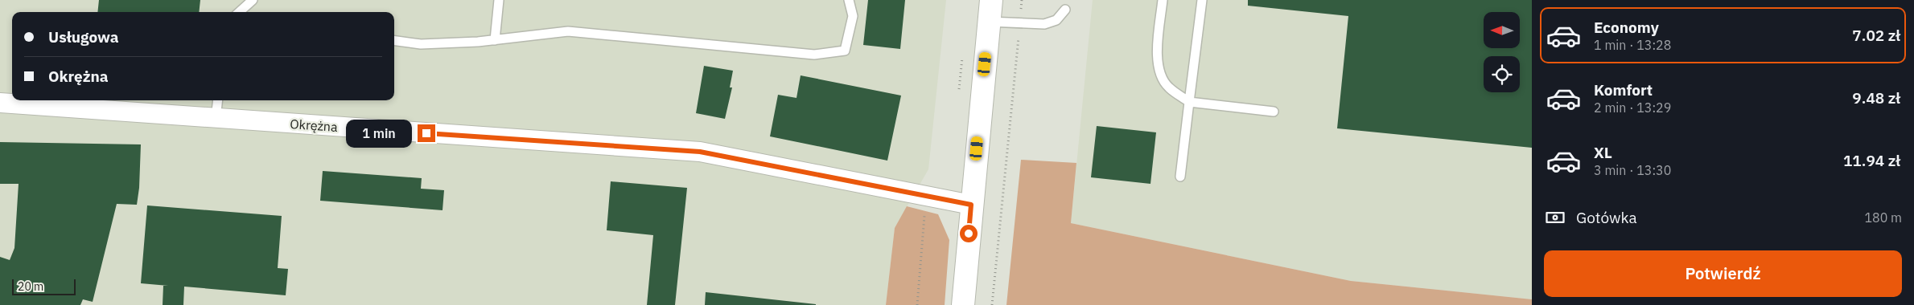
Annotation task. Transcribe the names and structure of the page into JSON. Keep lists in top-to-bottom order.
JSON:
{
  "streets": {
    "street": ["Okrężna"]
  },
  "scale_bar": "20 m",
  "north": "left",
  "page": {
    "list": [
      {
        "name": "Economy",
        "note": "1 min · 13:28",
        "value": "7.02 zł"
      },
      {
        "name": "Komfort",
        "note": "2 min · 13:29",
        "value": "9.48 zł"
      },
      {
        "name": "XL",
        "note": "3 min · 13:30",
        "value": "11.94 zł"
      }
    ],
    "banner": ["Usługowa", "Okrężna"],
    "bubble": "1 min",
    "pay": ["Gotówka", "180 m"],
    "buttons": "Potwierdź",
    "scale": "20 m"
  }
}
